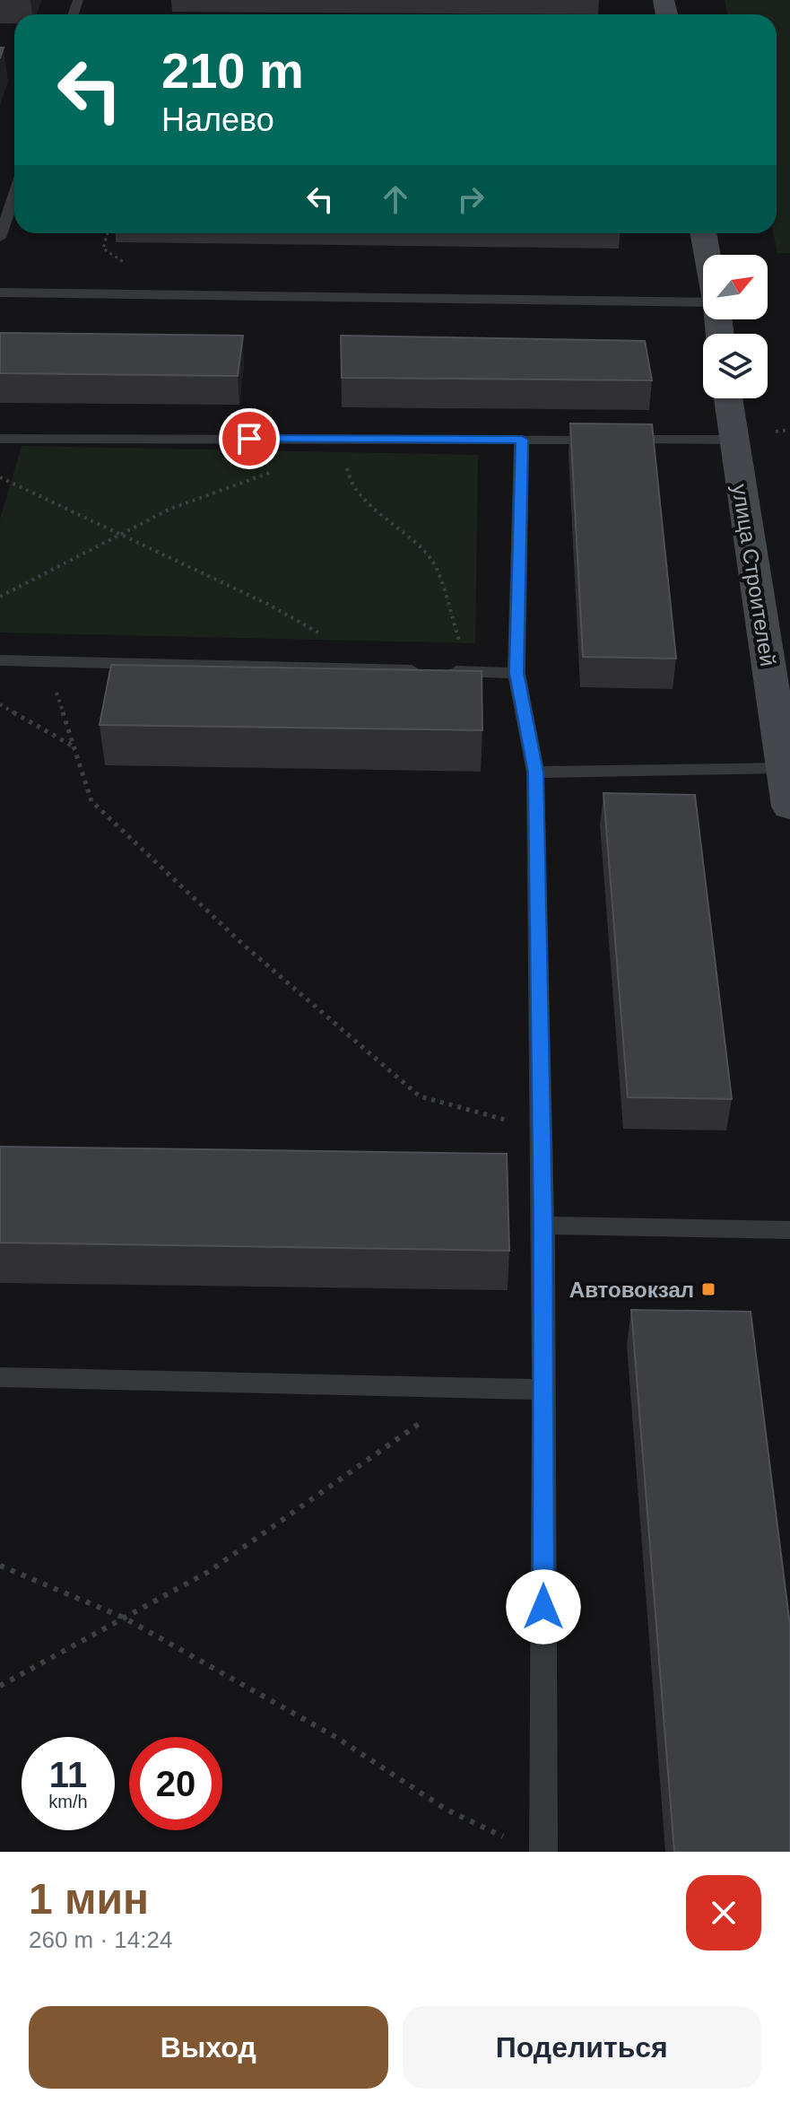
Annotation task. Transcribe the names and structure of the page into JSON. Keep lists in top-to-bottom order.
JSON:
{
  "streets": {
    "main road": ["улица Строителей"]
  },
  "places": {
    "transit": ["Автовокзал"]
  },
  "north": "top right",
  "page": {
    "turn": ["210 m", "Налево"],
    "speed": "11 km/h",
    "limit": "20",
    "heading": ["1 мин", "260 m · 14:24"],
    "buttons": ["Выход", "Поделиться"]
  }
}
